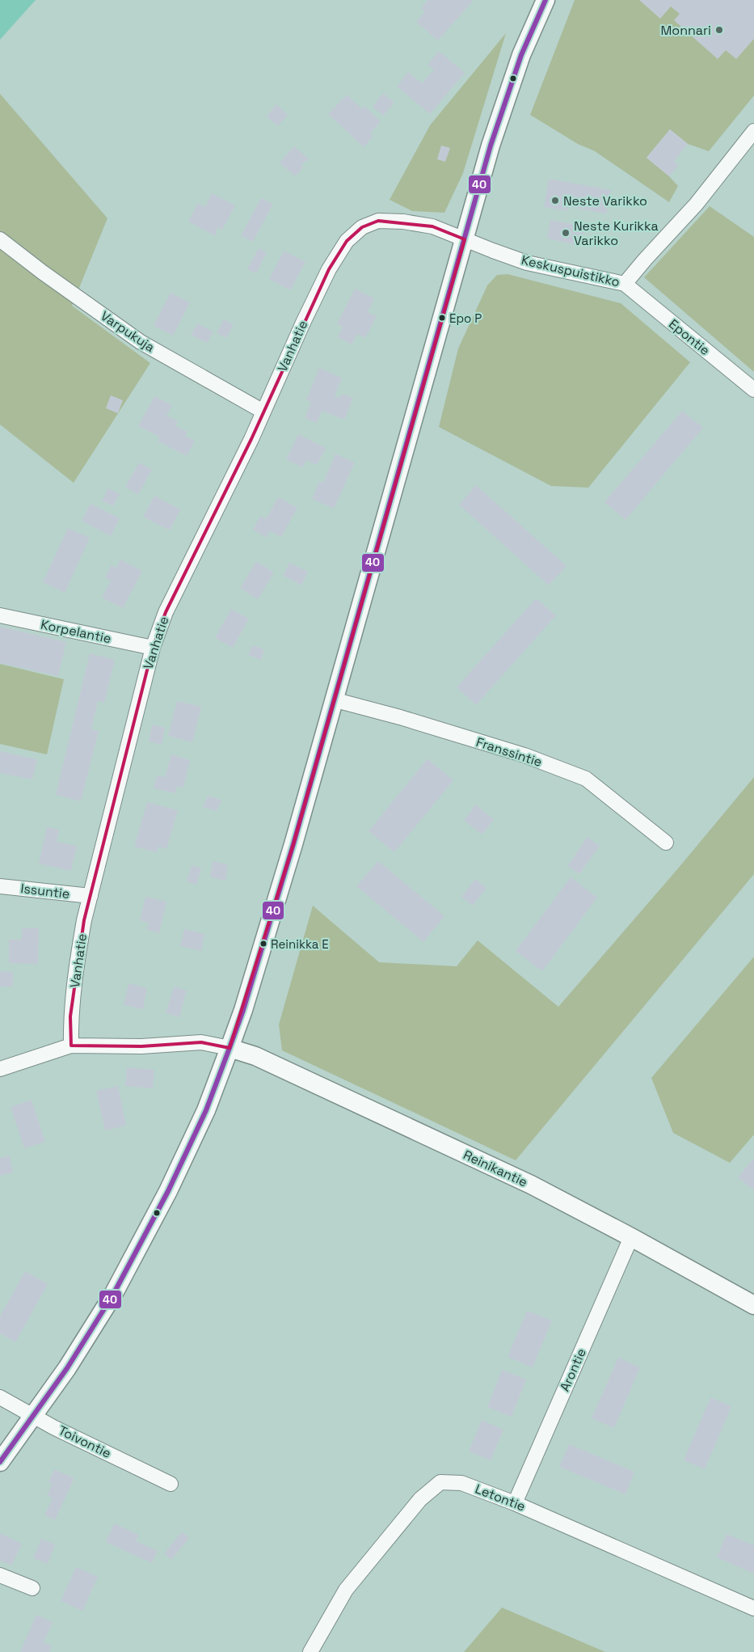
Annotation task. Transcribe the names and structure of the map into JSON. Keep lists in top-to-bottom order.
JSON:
{
  "streets": {
    "street": [
      "Keskuspuistikko",
      "Varpukuja",
      "Epontie",
      "Vanhatie",
      "Korpelantie",
      "Franssintie",
      "Issuntie",
      "Reinikantie",
      "Arontie",
      "Toivontie",
      "Letontie"
    ]
  },
  "crossings": [
    ["Keskuspuistikko", "Epontie"],
    ["Keskuspuistikko", "Vanhatie"],
    ["Varpukuja", "Vanhatie"],
    ["Vanhatie", "Korpelantie"],
    ["Vanhatie", "Issuntie"],
    ["Reinikantie", "Arontie"],
    ["Arontie", "Letontie"]
  ],
  "places": [
    "Monnari",
    "Neste Varikko",
    "Neste Kurikka Varikko",
    "Epo P",
    "Reinikka E"
  ],
  "lines": ["transit line 40"]
}
